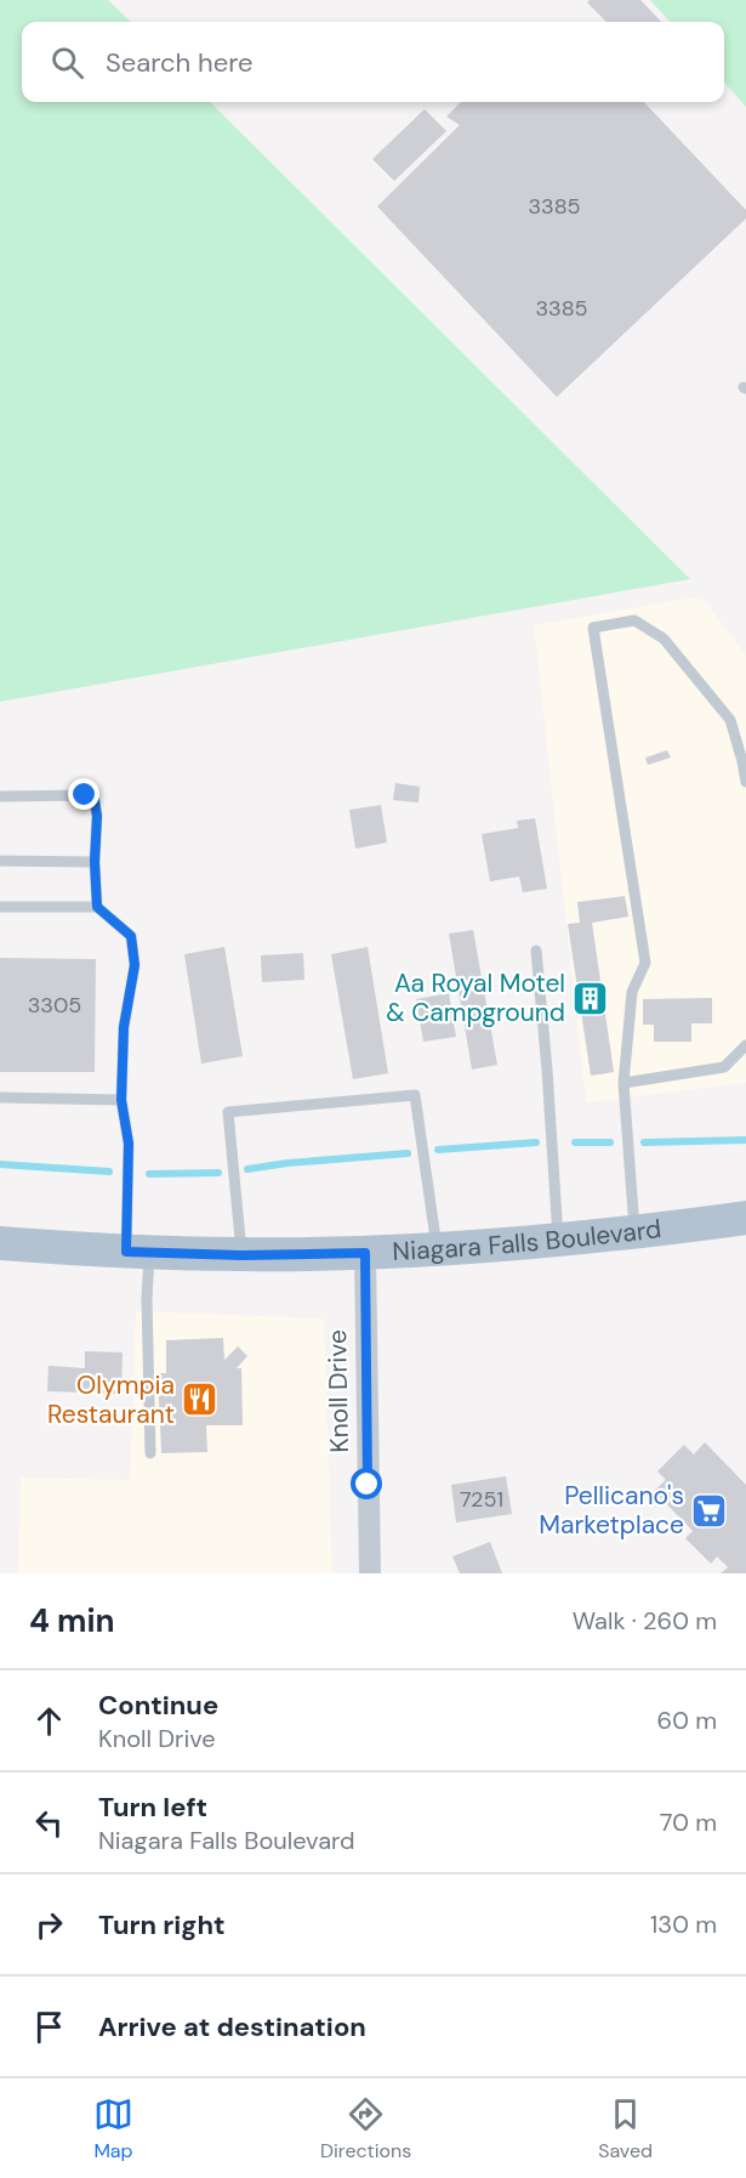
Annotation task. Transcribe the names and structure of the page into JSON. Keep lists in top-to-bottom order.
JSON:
{
  "streets": {
    "main road": ["Niagara Falls Boulevard"],
    "street": ["Knoll Drive"]
  },
  "crossings": [
    ["Niagara Falls Boulevard", "Knoll Drive"]
  ],
  "places": {
    "building": ["Aa Royal Motel & Campground"],
    "restaurant": ["Olympia Restaurant"],
    "supermarket": ["Pellicano's Marketplace"]
  },
  "house_numbers": [
    "3385",
    "3385",
    "3305",
    "7251"
  ],
  "page": {
    "search": "Search here",
    "heading": ["4 min", "Walk · 260 m"],
    "list": [
      ["Continue", "Knoll Drive", "60 m"],
      ["Turn left", "Niagara Falls Boulevard", "70 m"],
      ["Turn right", "130 m"],
      "Arrive at destination"
    ],
    "nav": ["Map", "Directions", "Saved"]
  }
}
